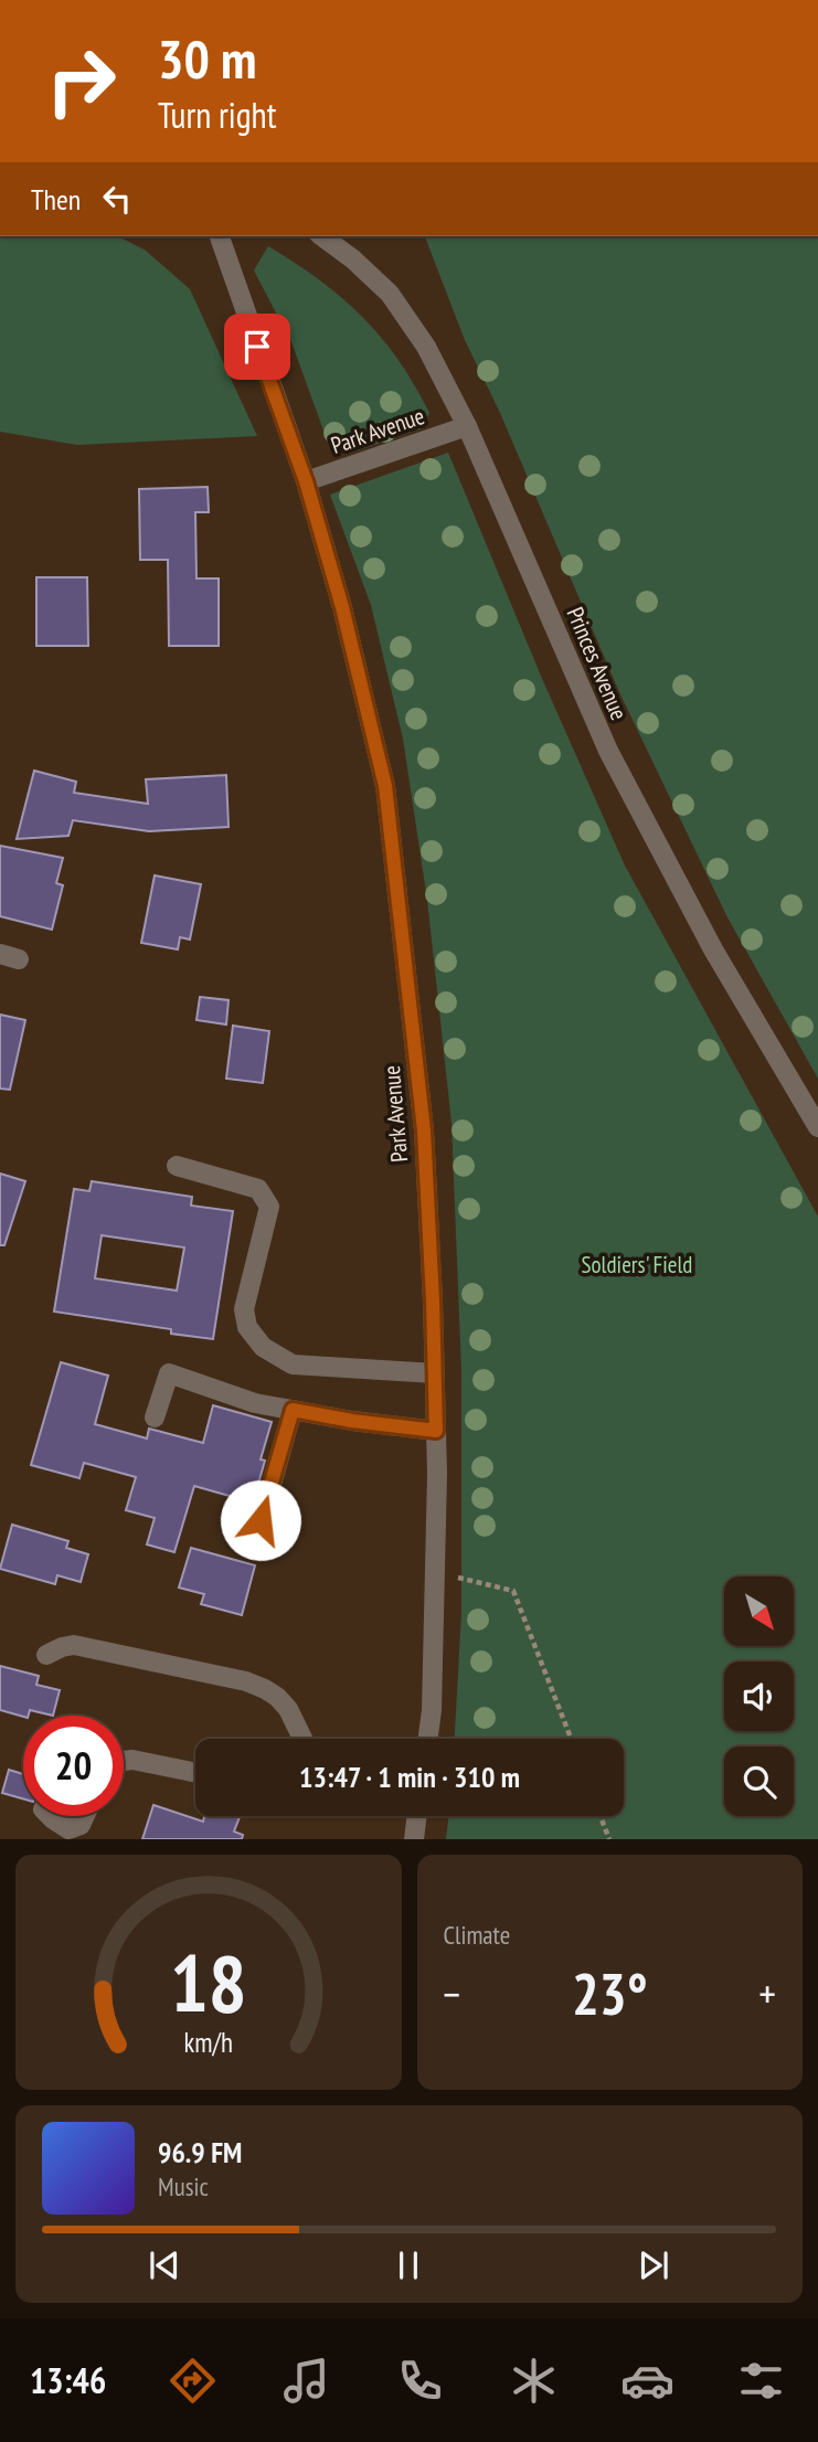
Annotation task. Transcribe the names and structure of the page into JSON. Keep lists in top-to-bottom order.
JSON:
{
  "streets": {
    "street": ["Park Avenue", "Princes Avenue"]
  },
  "crossings": [
    ["Park Avenue", "Princes Avenue"]
  ],
  "parks": ["Soldiers' Field"],
  "north": "bottom right",
  "page": {
    "turn": ["30 m", "Turn right"],
    "then": "Then",
    "limit": "20",
    "trip": "13:47 · 1 min · 310 m",
    "tile": "Climate",
    "heat": ["−", "23°", "+"],
    "song": ["96.9 FM", "Music"],
    "tabs": "13:46",
    "gauge": ["18", "km/h"]
  }
}
